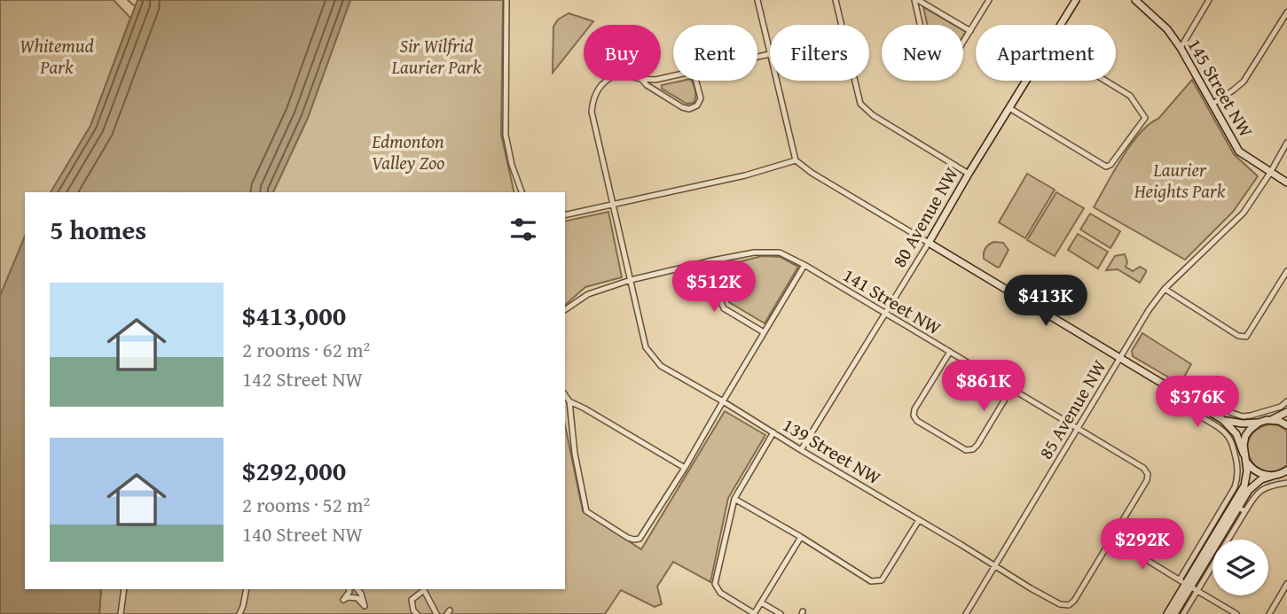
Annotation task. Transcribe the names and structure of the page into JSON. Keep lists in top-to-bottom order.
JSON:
{
  "streets": {
    "street": [
      "145 Street NW",
      "80 Avenue NW",
      "141 Street NW",
      "85 Avenue NW",
      "139 Street NW"
    ]
  },
  "crossings": [
    ["145 Street NW", "85 Avenue NW"],
    ["80 Avenue NW", "141 Street NW"],
    ["80 Avenue NW", "139 Street NW"],
    ["141 Street NW", "85 Avenue NW"],
    ["141 Street NW", "139 Street NW"],
    ["85 Avenue NW", "139 Street NW"]
  ],
  "parks": [
    "Whitemud Park",
    "Sir Wilfrid Laurier Park",
    "Edmonton Valley Zoo",
    "Laurier Heights Park"
  ],
  "page": {
    "chip": [
      "Buy",
      "Rent",
      "Filters",
      "New",
      "Apartment"
    ],
    "heading": "5 homes",
    "price": [
      "$512K",
      "$413K",
      "$861K",
      "$376K",
      "$292K"
    ],
    "list": [
      {
        "name": "$413,000",
        "note": "2 rooms · 62 m² · 142 Street NW"
      },
      {
        "name": "$292,000",
        "note": "2 rooms · 52 m² · 140 Street NW"
      }
    ]
  }
}
